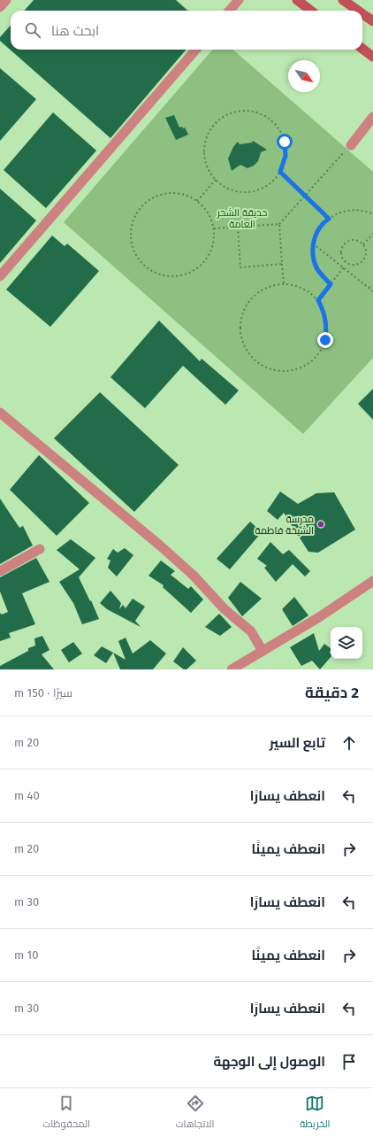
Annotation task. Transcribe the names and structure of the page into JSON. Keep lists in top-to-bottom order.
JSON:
{
  "parks": ["حديقة الشحر العامة"],
  "places": ["مدرسة الشيخة فاطمة"],
  "north": "bottom right",
  "page": {
    "search": "ابحث هنا",
    "heading": ["2 دقيقة", "سيرًا · 150 m"],
    "list": [
      ["تابع السير", "20 m"],
      ["انعطف يسارًا", "40 m"],
      ["انعطف يمينًا", "20 m"],
      ["انعطف يسارًا", "30 m"],
      ["انعطف يمينًا", "10 m"],
      ["انعطف يسارًا", "30 m"],
      "الوصول إلى الوجهة"
    ],
    "nav": ["الخريطة", "الاتجاهات", "المحفوظات"]
  }
}
